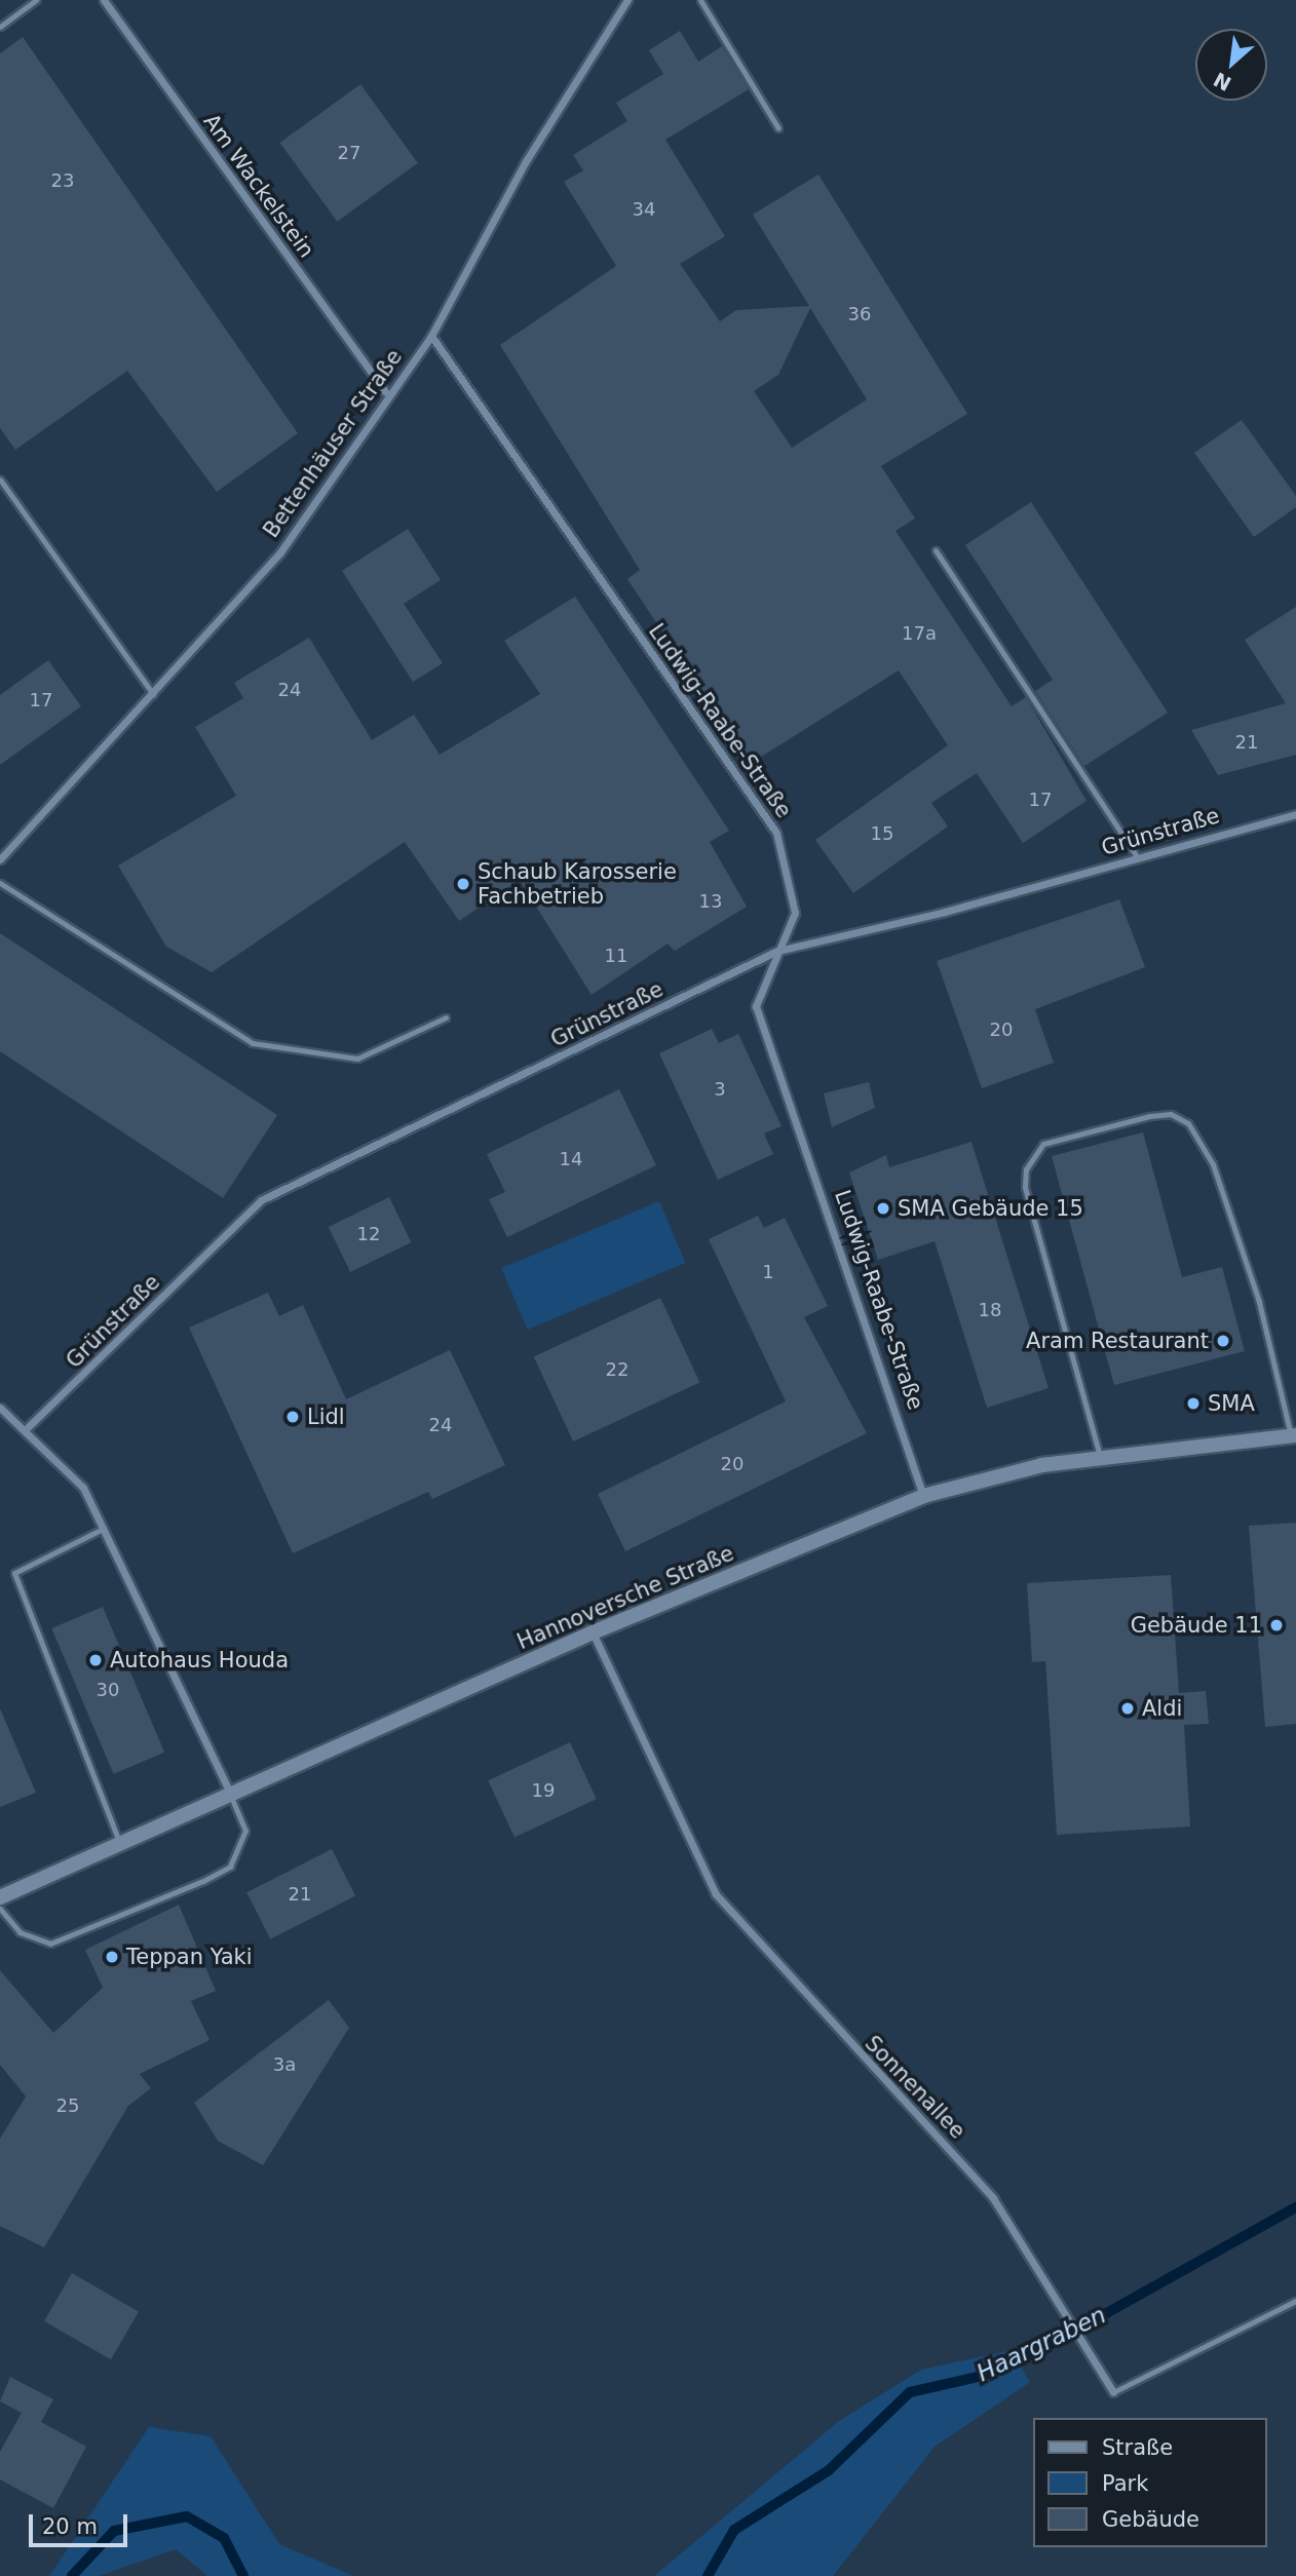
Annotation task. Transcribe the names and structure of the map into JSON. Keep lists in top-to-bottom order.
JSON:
{
  "streets": {
    "main road": ["Hannoversche Straße"],
    "street": [
      "Am Wackelstein",
      "Bettenhäuser Straße",
      "Ludwig-Raabe-Straße",
      "Grünstraße",
      "Sonnenallee"
    ]
  },
  "crossings": [
    ["Am Wackelstein", "Bettenhäuser Straße"],
    ["Bettenhäuser Straße", "Ludwig-Raabe-Straße"],
    ["Ludwig-Raabe-Straße", "Grünstraße"],
    ["Ludwig-Raabe-Straße", "Hannoversche Straße"],
    ["Hannoversche Straße", "Sonnenallee"]
  ],
  "water": ["Haargraben"],
  "places": [
    "Schaub Karosserie Fachbetrieb",
    "SMA Gebäude 15",
    "Aram Restaurant",
    "SMA",
    "Lidl",
    "Gebäude 11",
    "Autohaus Houda",
    "Aldi",
    "Teppan Yaki"
  ],
  "house_numbers": [
    "27",
    "23",
    "34",
    "36",
    "17a",
    "24",
    "17",
    "21",
    "17",
    "15",
    "13",
    "11",
    "20",
    "3",
    "14",
    "12",
    "1",
    "18",
    "22",
    "24",
    "20",
    "30",
    "19",
    "21",
    "3a",
    "25"
  ],
  "legend": ["Straße", "Park", "Gebäude"],
  "scale_bar": "20 m",
  "north": "bottom left"
}
